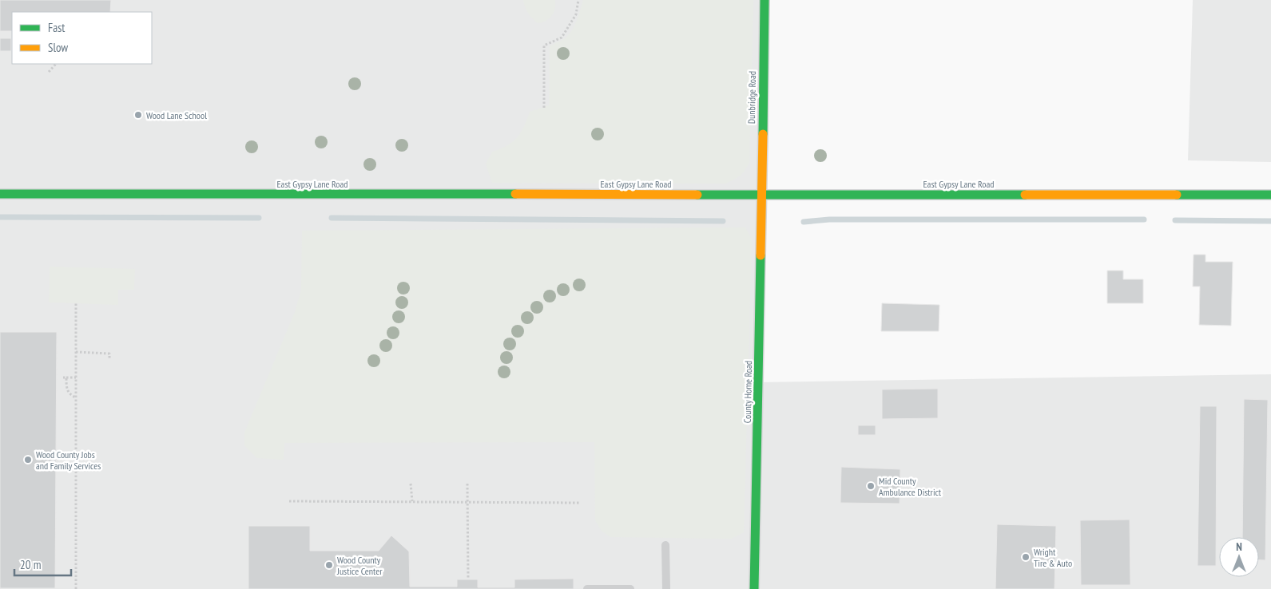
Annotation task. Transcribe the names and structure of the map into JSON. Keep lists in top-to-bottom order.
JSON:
{
  "streets": {
    "street": ["Dunbridge Road", "East Gypsy Lane Road", "County Home Road"]
  },
  "crossings": [
    ["Dunbridge Road", "East Gypsy Lane Road"],
    ["Dunbridge Road", "County Home Road"],
    ["East Gypsy Lane Road", "County Home Road"]
  ],
  "places": [
    "Wood Lane School",
    "Wood County Jobs and Family Services",
    "Mid County Ambulance District",
    "Wright Tire & Auto",
    "Wood County Justice Center"
  ],
  "legend": ["Fast", "Slow"],
  "scale_bar": "20 m",
  "north": "top"
}
